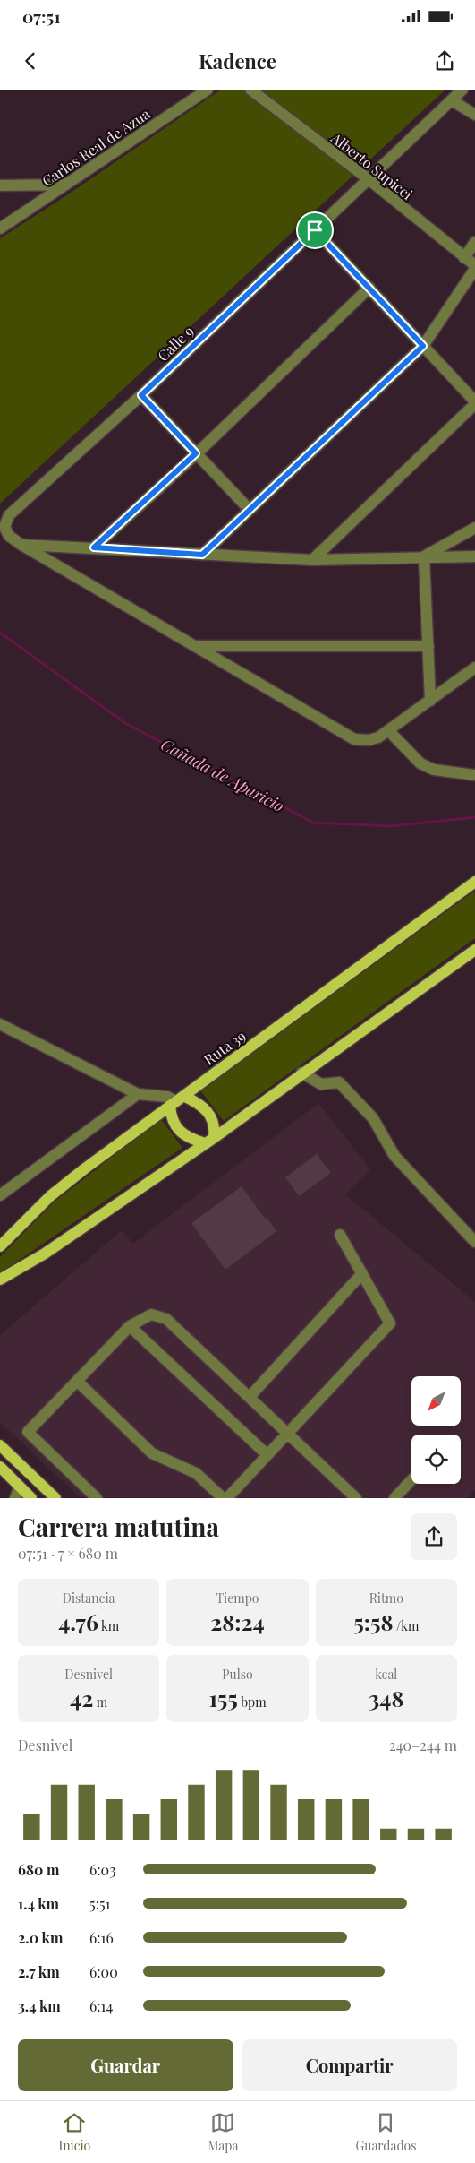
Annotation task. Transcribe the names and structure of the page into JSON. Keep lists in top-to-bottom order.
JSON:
{
  "streets": {
    "main road": ["Ruta 39"],
    "street": ["Carlos Real de Azua", "Alberto Supicci", "Calle 9"]
  },
  "crossings": [
    ["Alberto Supicci", "Calle 9"]
  ],
  "water": ["Cañada de Aparicio"],
  "north": "bottom left",
  "page": {
    "status": "07:51",
    "header": "Kadence",
    "heading": ["Carrera matutina", "07:51 · 7 × 680 m"],
    "stats": [
      ["Distancia", "4.76 km"],
      ["Tiempo", "28:24"],
      ["Ritmo", "5:58 /km"],
      ["Desnivel", "42 m"],
      ["Pulso", "155 bpm"],
      ["kcal", "348"]
    ],
    "chart": ["Desnivel", "240–244 m"],
    "list": [
      {
        "name": "680 m",
        "note": "6:03"
      },
      {
        "name": "1.4 km",
        "note": "5:51"
      },
      {
        "name": "2.0 km",
        "note": "6:16"
      },
      {
        "name": "2.7 km",
        "note": "6:00"
      },
      {
        "name": "3.4 km",
        "note": "6:14"
      }
    ],
    "buttons": ["Guardar", "Compartir"],
    "tabs": ["Inicio", "Mapa", "Guardados"]
  }
}
